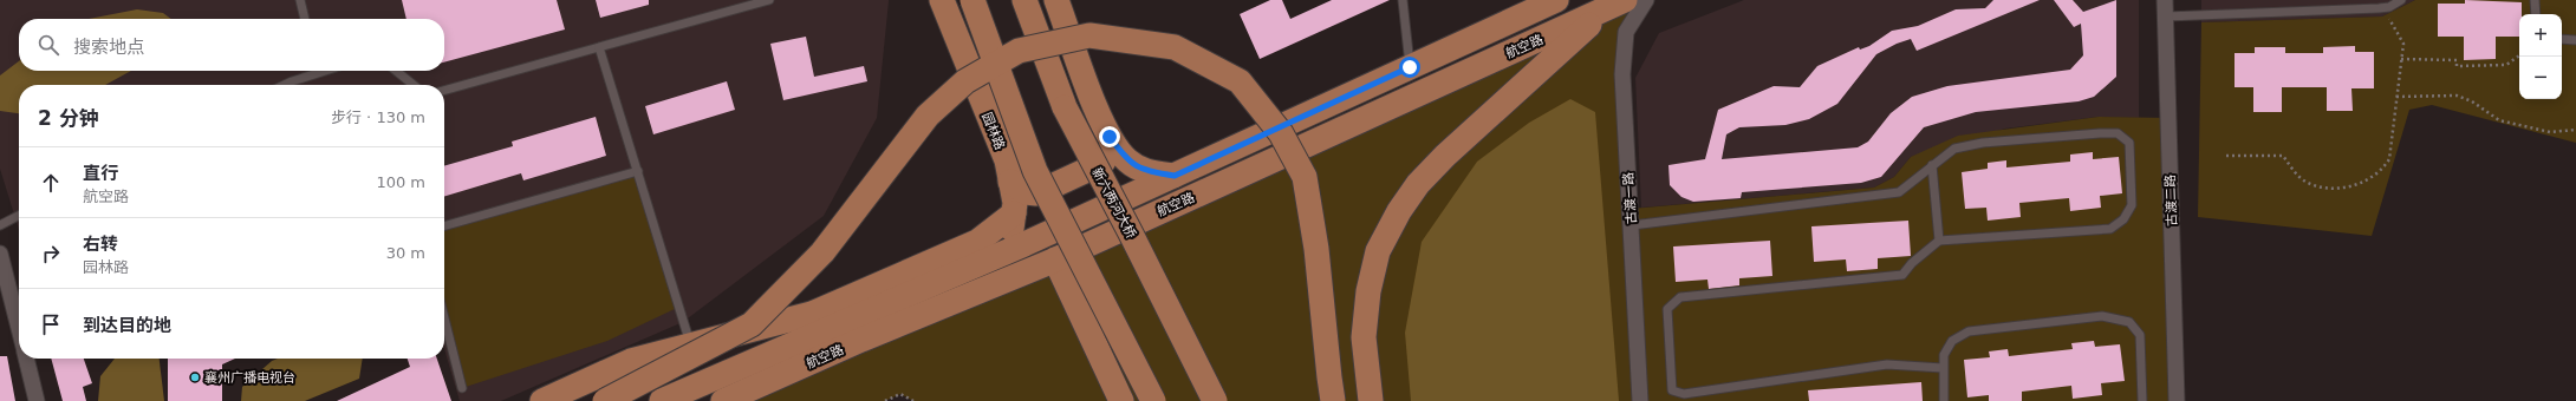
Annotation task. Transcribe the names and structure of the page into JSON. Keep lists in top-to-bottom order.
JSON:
{
  "streets": {
    "main road": ["航空路", "园林路", "新六两河大桥"],
    "street": ["古渡一路", "古渡二路"]
  },
  "crossings": [
    ["航空路", "园林路"]
  ],
  "places": ["襄州广播电视台"],
  "page": {
    "map_buttons": ["+", "−"],
    "search": "搜索地点",
    "heading": ["2 分钟", "步行 · 130 m"],
    "list": [
      ["直行", "航空路", "100 m"],
      ["右转", "园林路", "30 m"],
      "到达目的地"
    ]
  }
}
